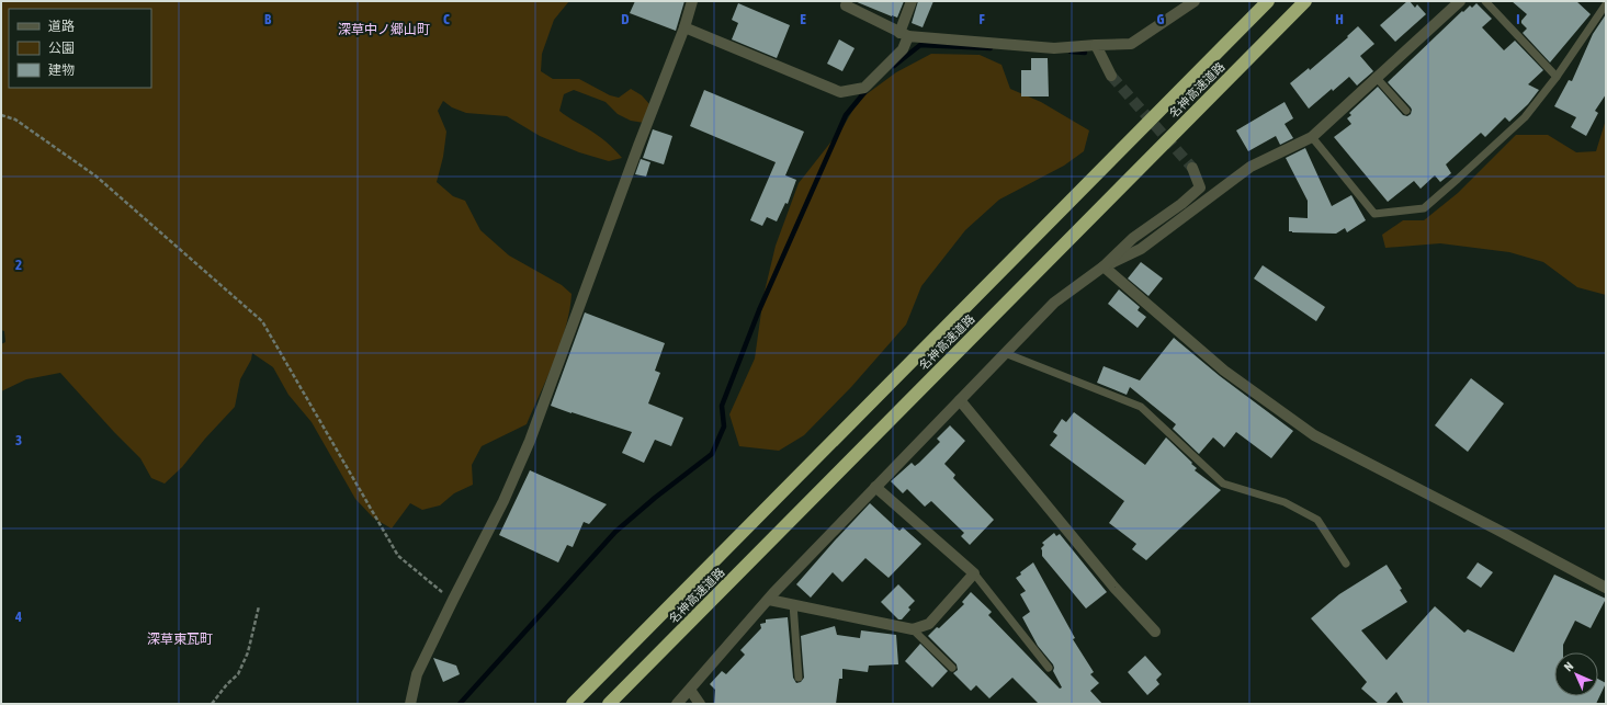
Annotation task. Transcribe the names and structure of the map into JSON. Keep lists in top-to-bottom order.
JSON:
{
  "streets": {
    "highway": ["名神高速道路"]
  },
  "districts": ["深草中ノ郷山町", "深草東瓦町"],
  "legend": ["道路", "公園", "建物"],
  "north": "top left",
  "grid": {
    "columns": [
      "B",
      "C",
      "D",
      "E",
      "F",
      "G",
      "H",
      "I"
    ],
    "rows": ["2", "3", "4"]
  }
}
